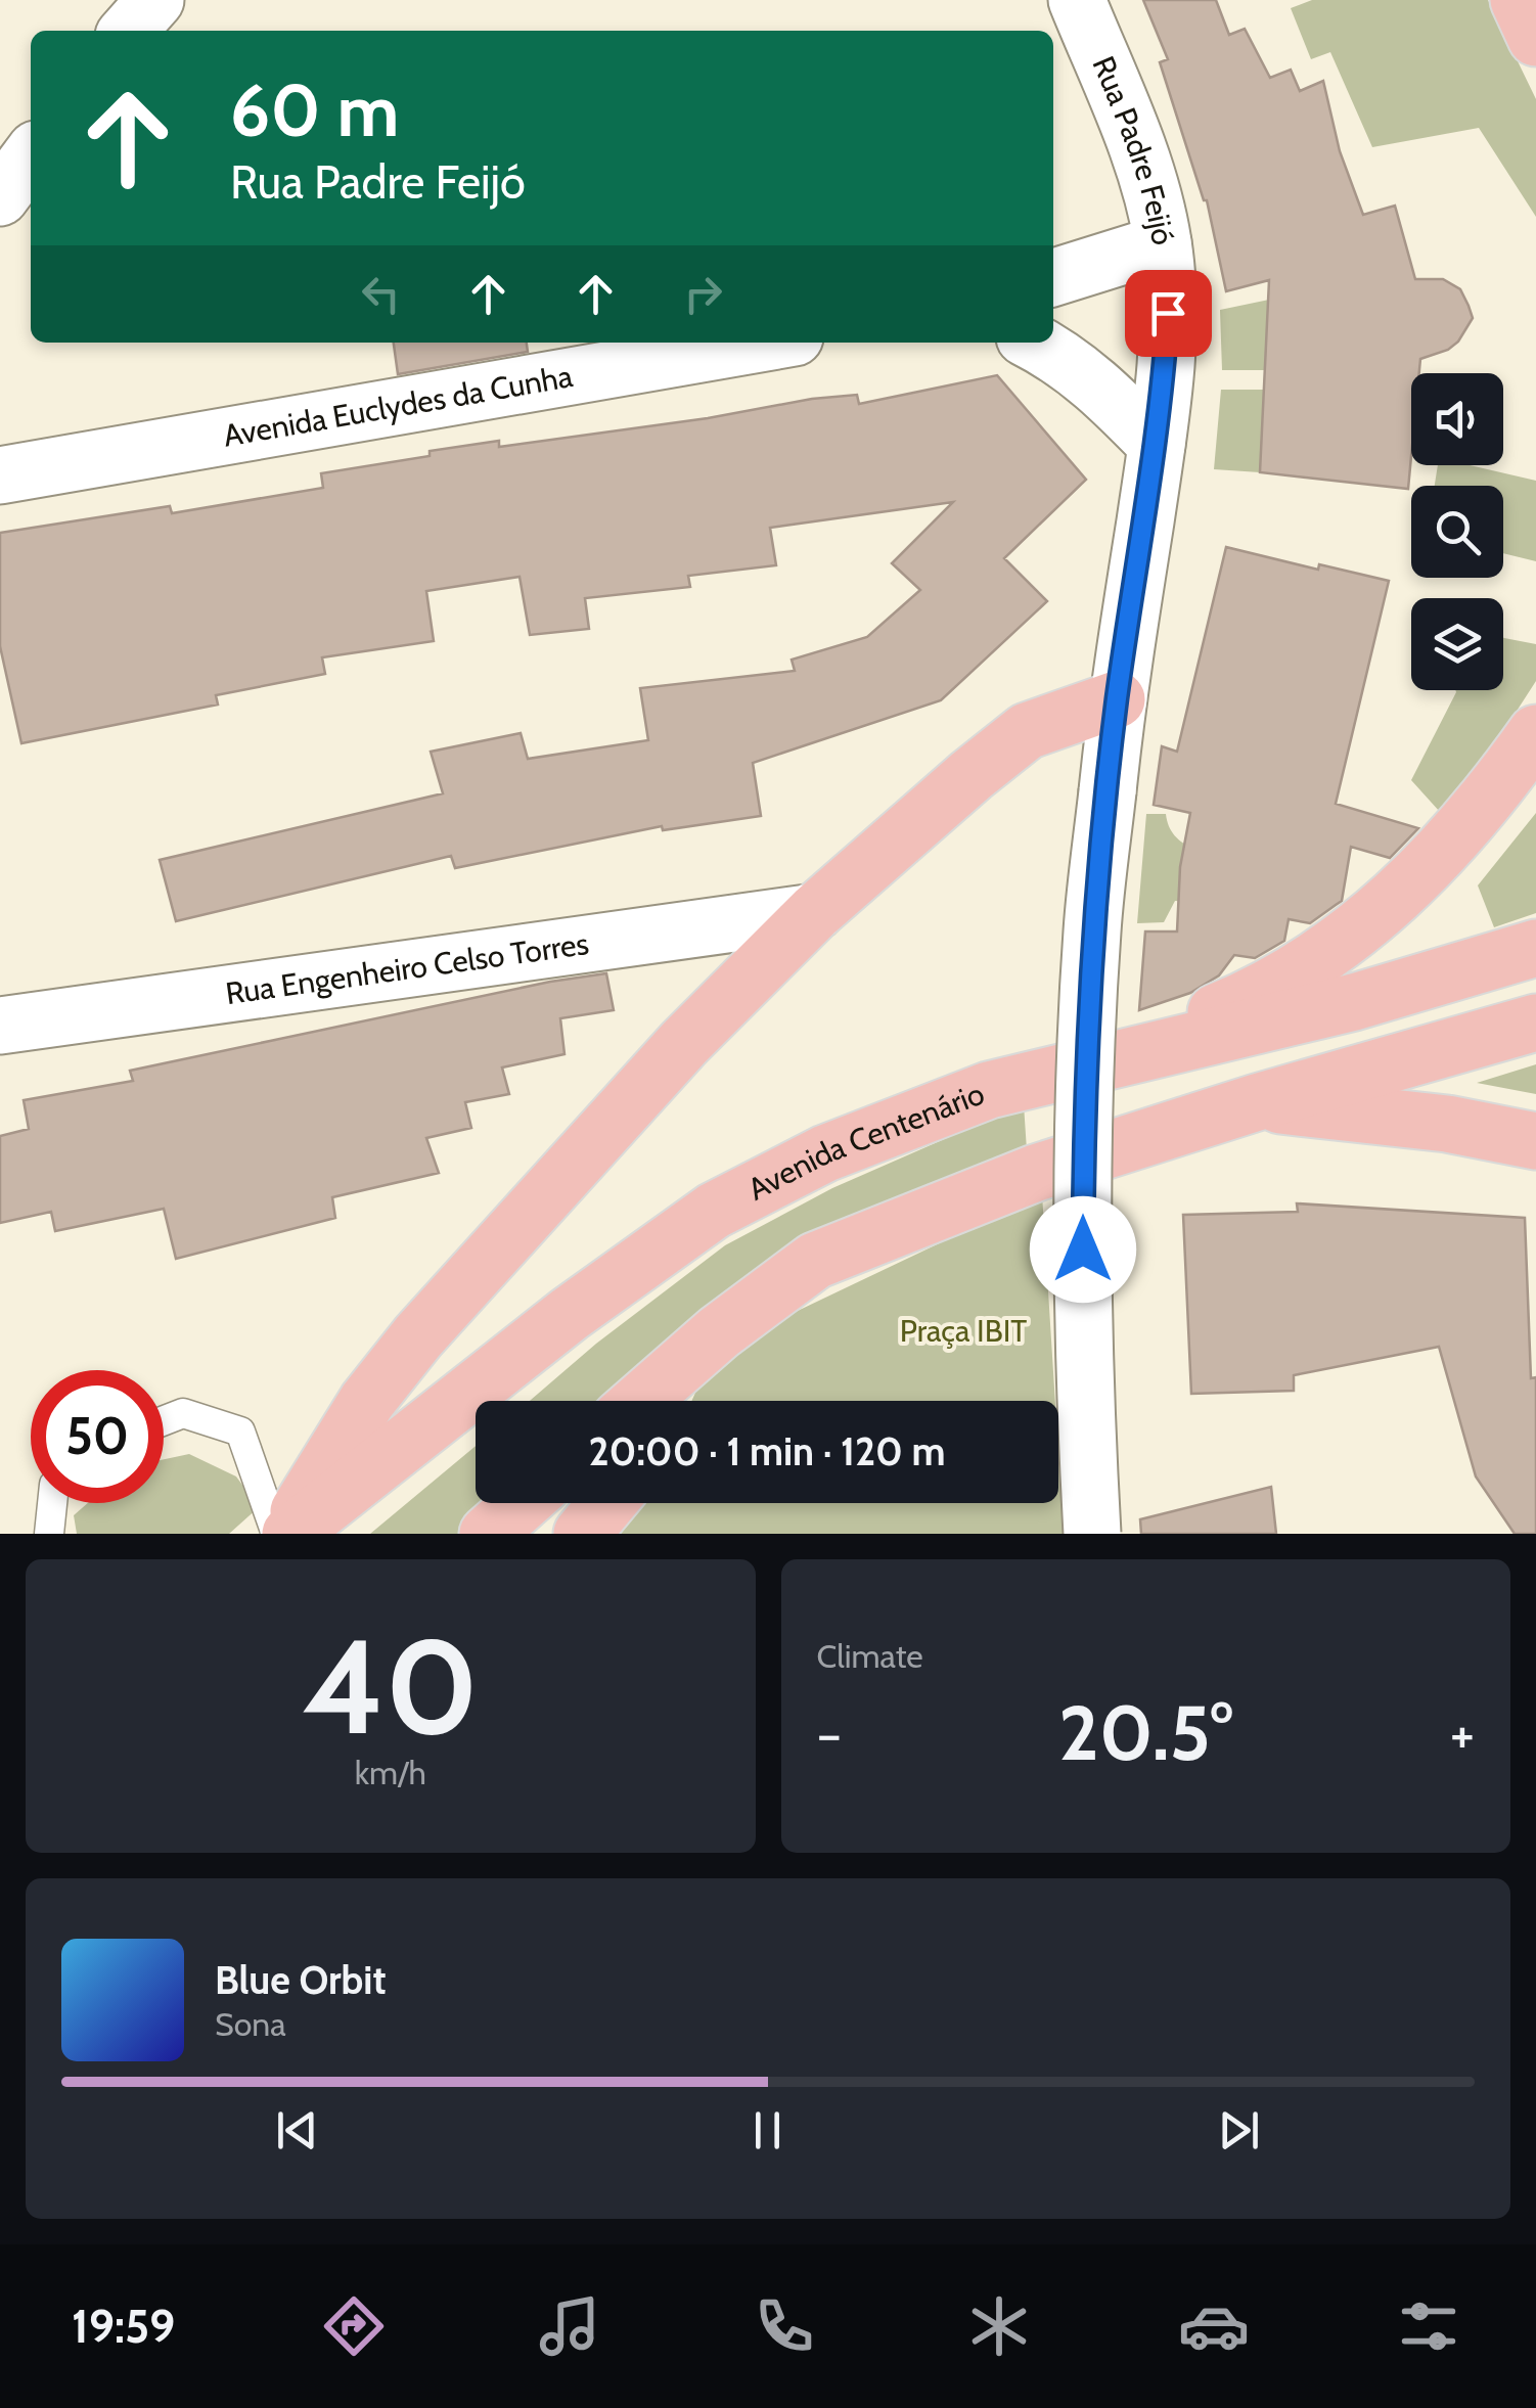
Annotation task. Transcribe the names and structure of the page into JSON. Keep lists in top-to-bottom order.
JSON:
{
  "streets": {
    "main road": [
      "Rua Padre Feijó",
      "Avenida Euclydes da Cunha",
      "Rua Engenheiro Celso Torres",
      "Avenida Centenário"
    ]
  },
  "parks": ["Praça IBIT"],
  "page": {
    "turn": ["60 m", "Rua Padre Feijó"],
    "limit": "50",
    "trip": "20:00 · 1 min · 120 m",
    "tile": [
      ["40", "km/h"],
      "Climate"
    ],
    "heat": ["−", "20.5°", "+"],
    "song": ["Blue Orbit", "Sona"],
    "tabs": "19:59"
  }
}
